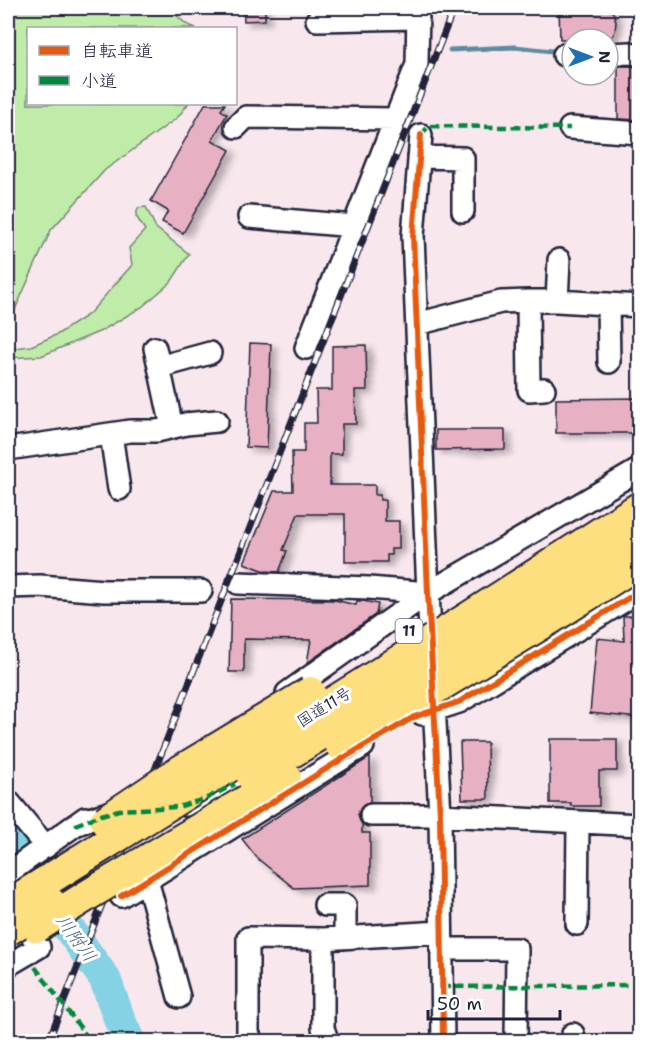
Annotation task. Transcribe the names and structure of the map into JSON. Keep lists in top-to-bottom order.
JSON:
{
  "streets": {
    "highway": ["11", "国道11号"]
  },
  "water": ["川附川"],
  "legend": ["自転車道", "小道"],
  "scale_bar": "50 m",
  "north": "right"
}
